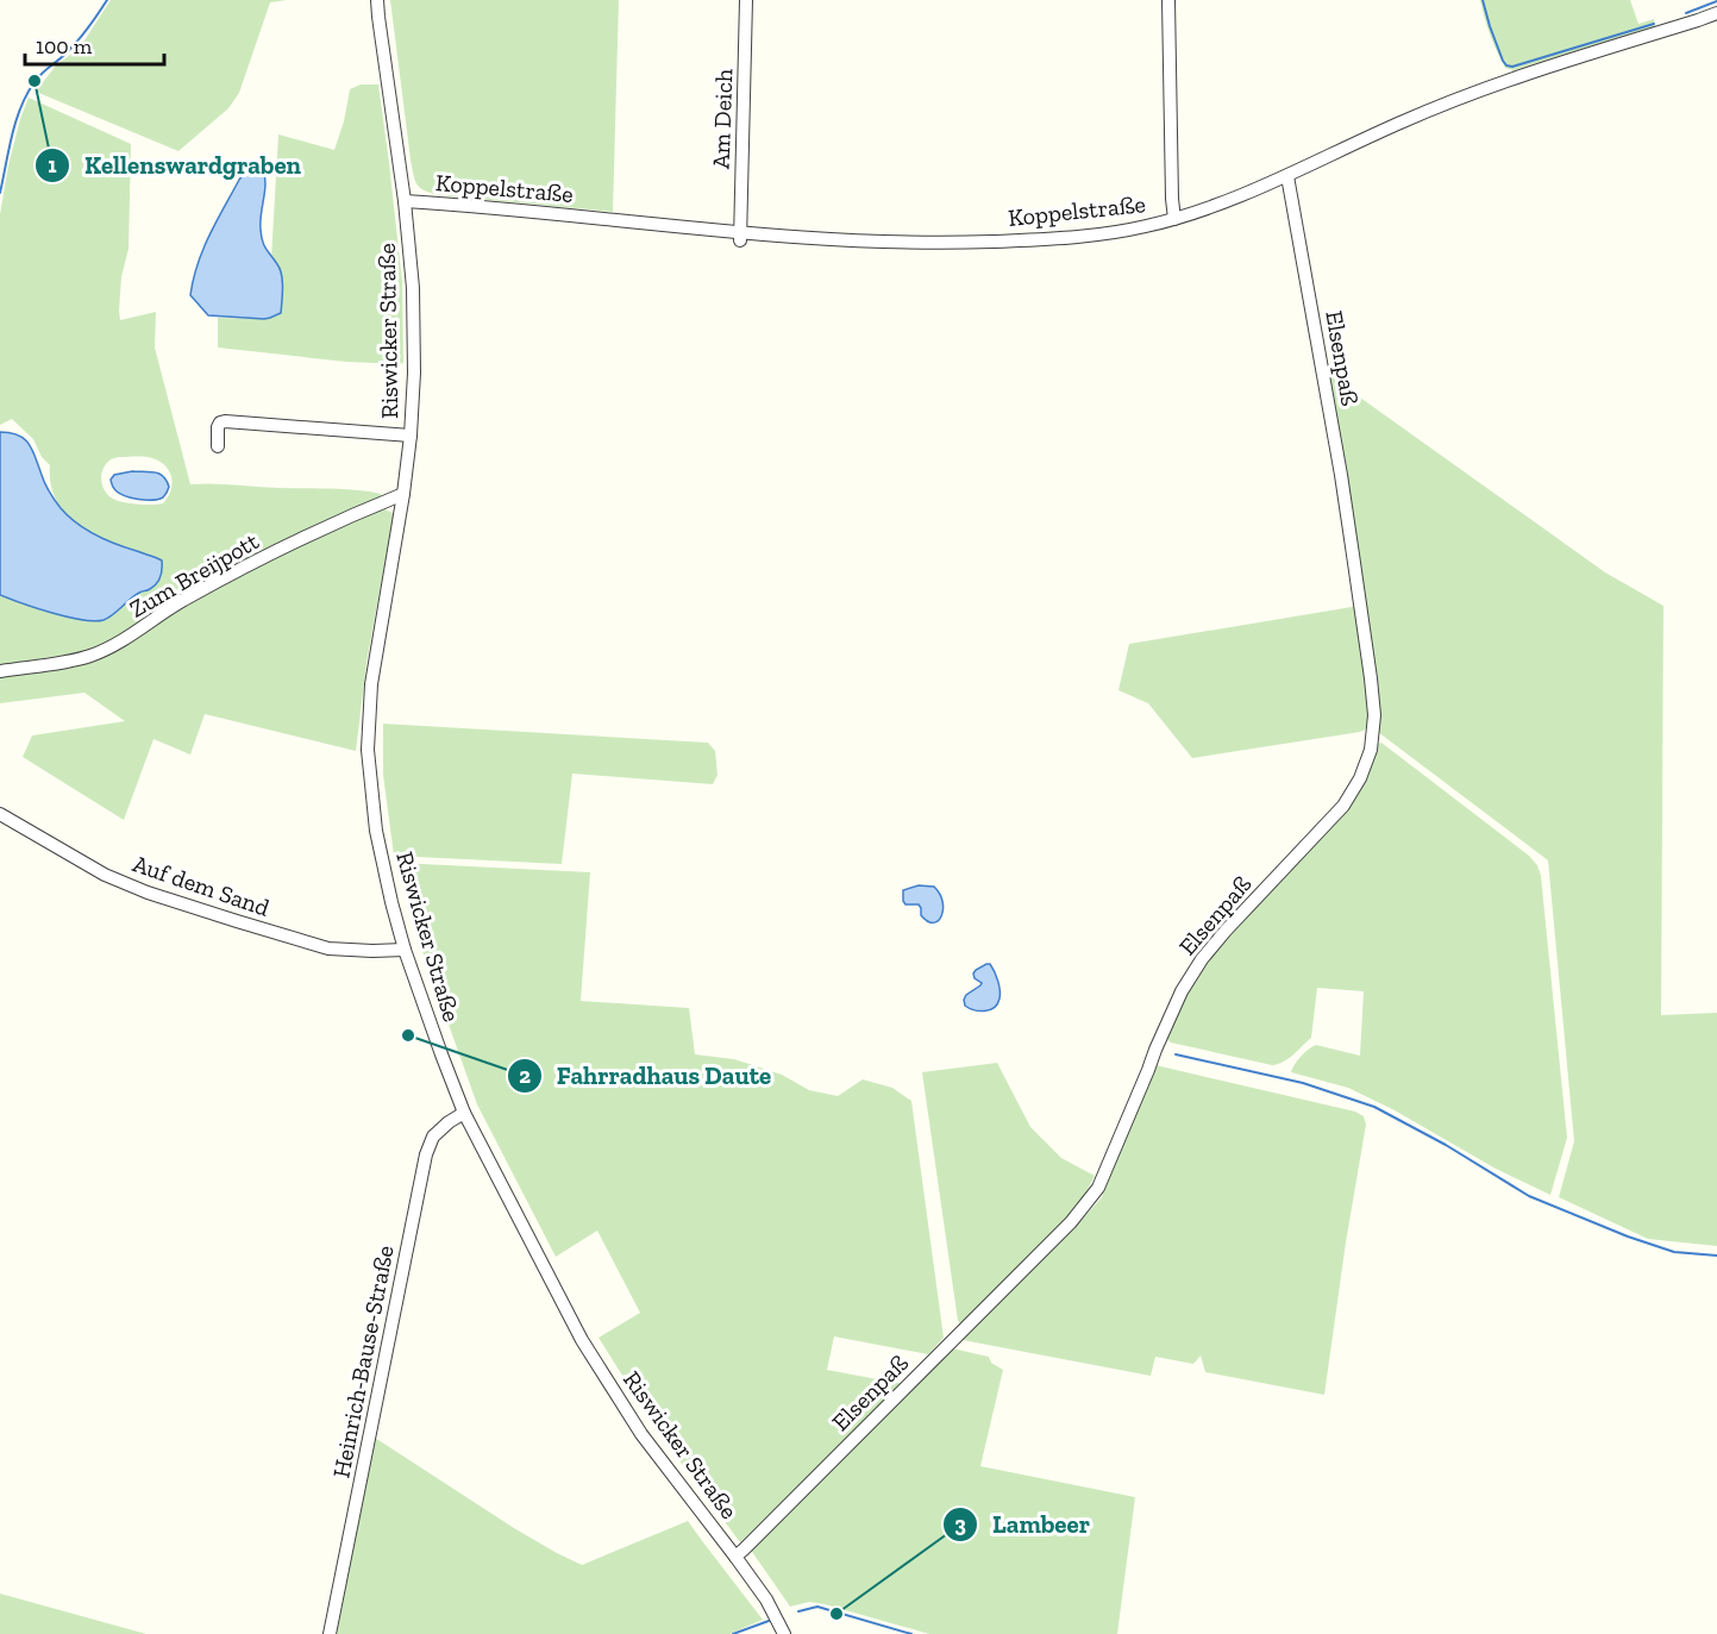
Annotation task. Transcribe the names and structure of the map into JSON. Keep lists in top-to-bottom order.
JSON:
{
  "streets": {
    "street": [
      "Am Deich",
      "Koppelstraße",
      "Riswicker Straße",
      "Elsenpaß",
      "Zum Breijpott",
      "Auf dem Sand",
      "Heinrich-Bause-Straße"
    ]
  },
  "crossings": [
    ["Am Deich", "Koppelstraße"],
    ["Koppelstraße", "Riswicker Straße"],
    ["Koppelstraße", "Elsenpaß"],
    ["Riswicker Straße", "Elsenpaß"],
    ["Riswicker Straße", "Zum Breijpott"],
    ["Riswicker Straße", "Auf dem Sand"],
    ["Riswicker Straße", "Heinrich-Bause-Straße"]
  ],
  "places": ["Kellenswardgraben", "Fahrradhaus Daute", "Lambeer"],
  "scale_bar": "100 m"
}
